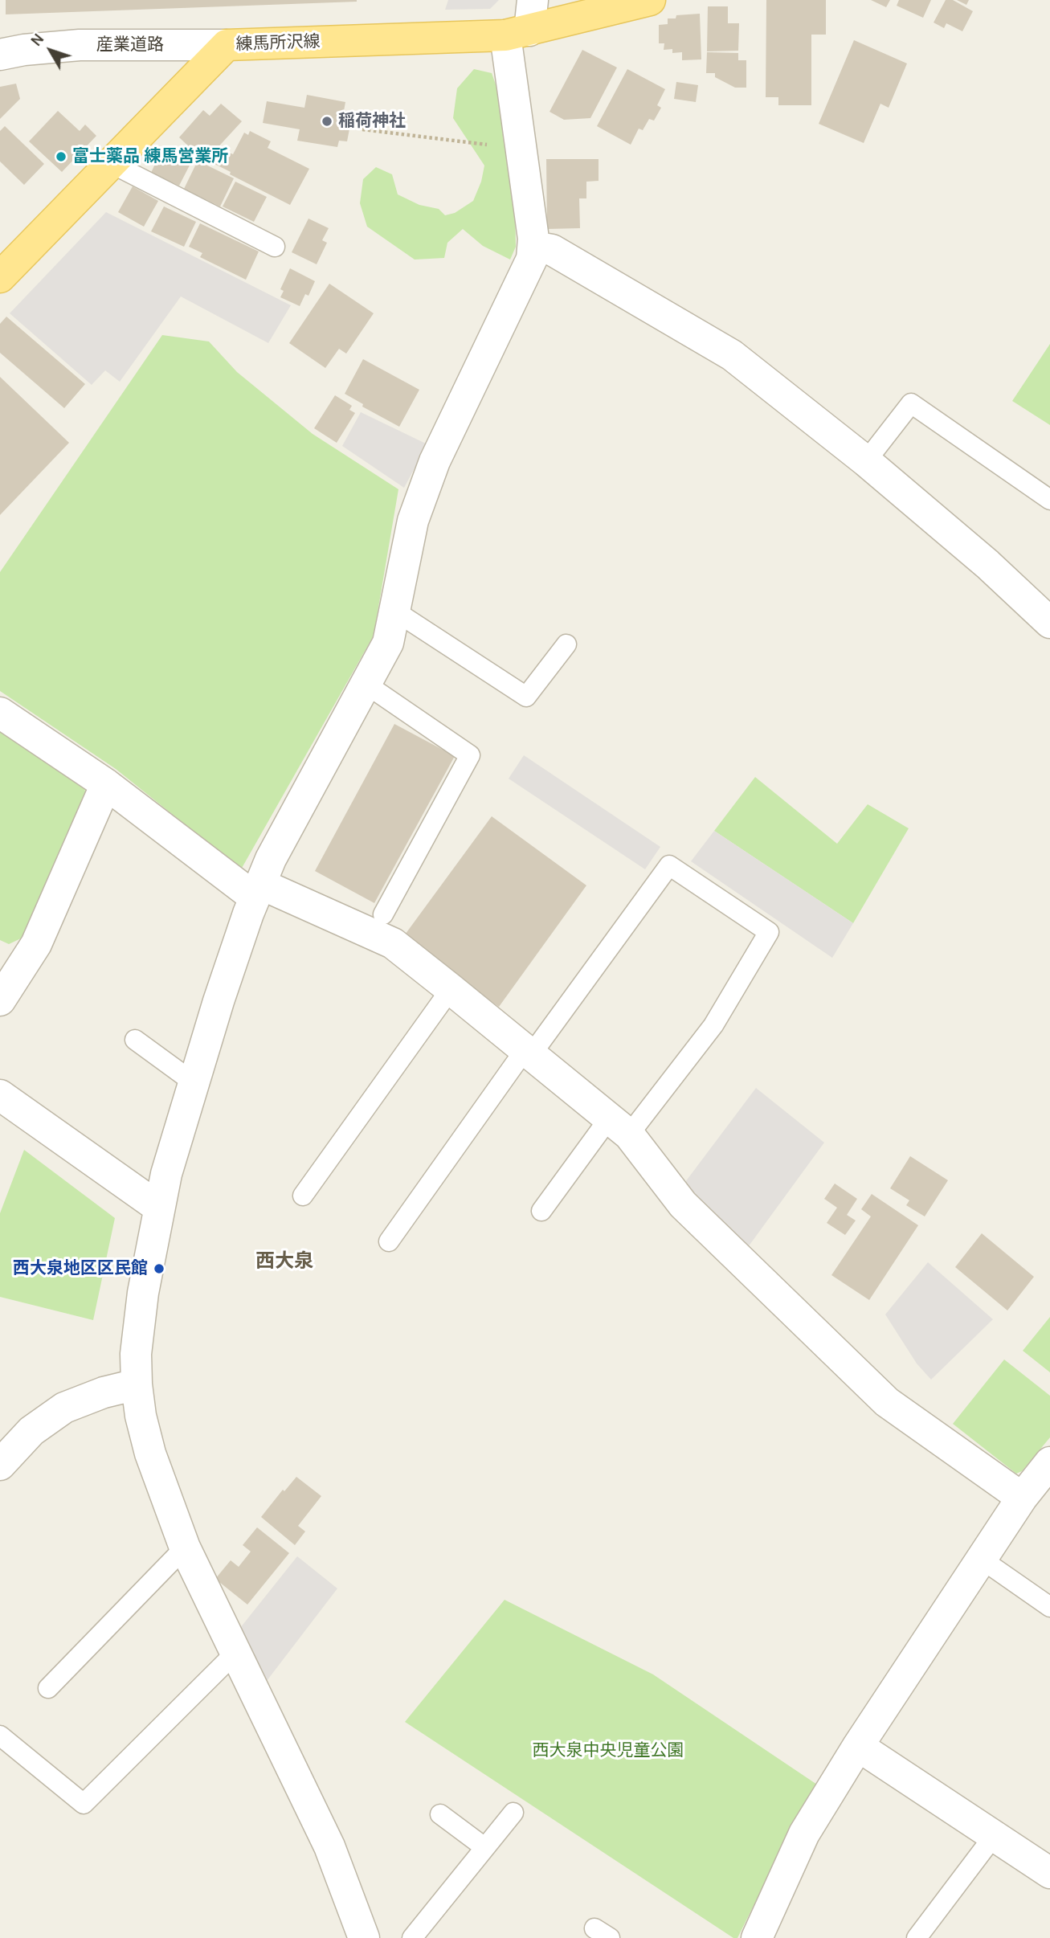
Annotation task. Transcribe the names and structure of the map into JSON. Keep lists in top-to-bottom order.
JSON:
{
  "streets": {
    "main road": ["練馬所沢線"],
    "street": ["産業道路"]
  },
  "crossings": [
    ["練馬所沢線", "産業道路"]
  ],
  "districts": ["西大泉"],
  "parks": ["西大泉中央児童公園"],
  "places": ["稲荷神社", "富士薬品 練馬営業所", "西大泉地区区民館"],
  "north": "top left"
}
